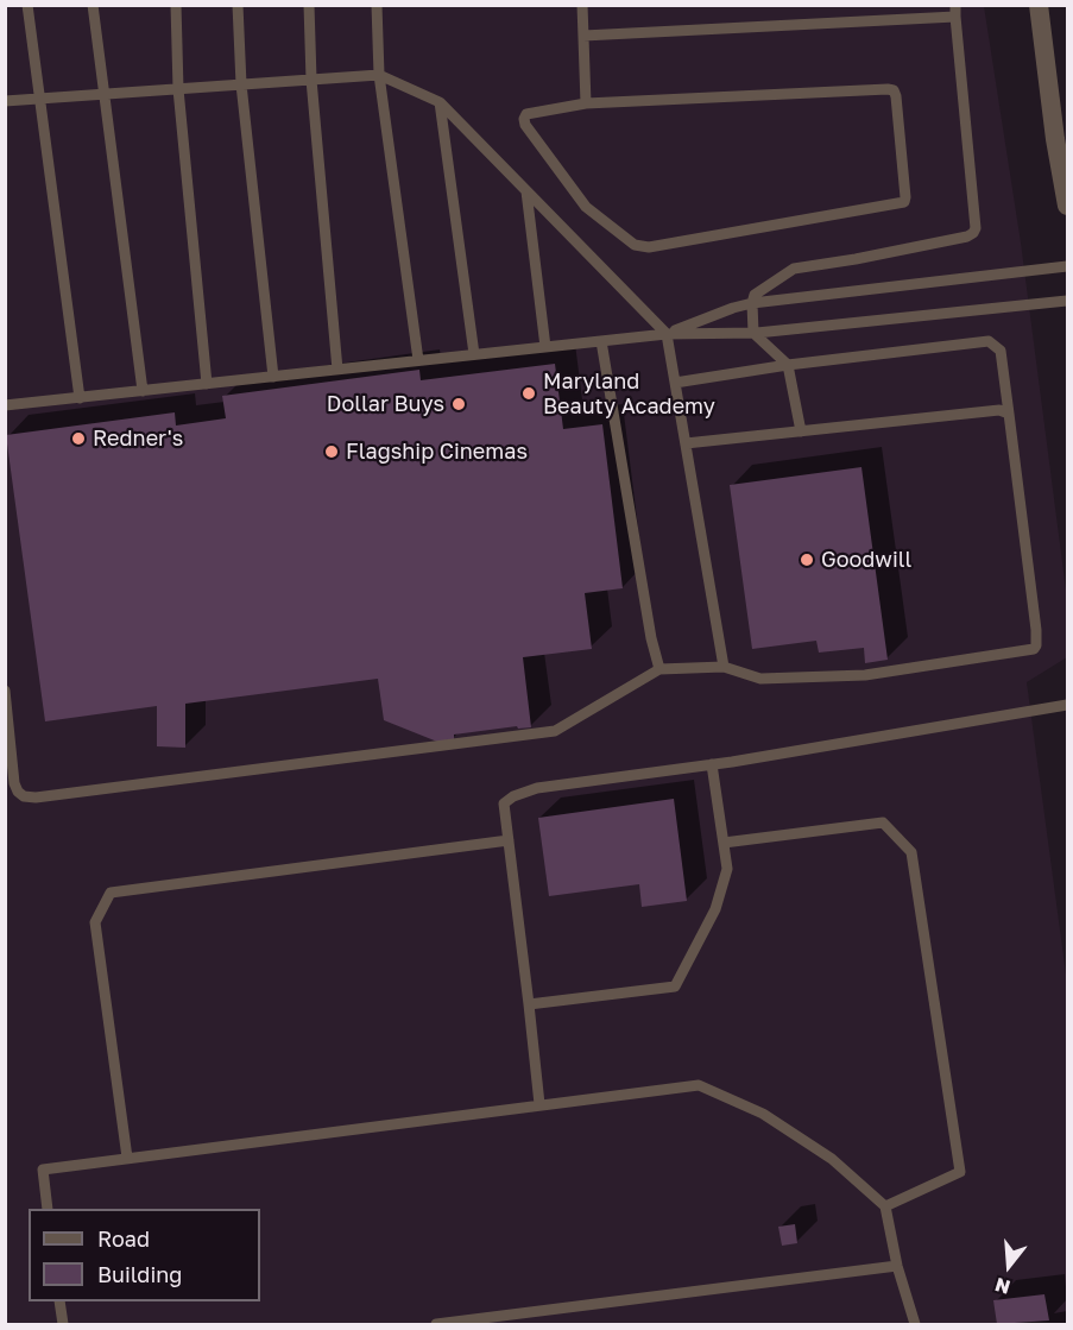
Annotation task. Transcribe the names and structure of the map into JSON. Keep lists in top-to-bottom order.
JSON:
{
  "places": [
    "Maryland Beauty Academy",
    "Dollar Buys",
    "Redner's",
    "Flagship Cinemas",
    "Goodwill"
  ],
  "legend": ["Road", "Building"],
  "north": "bottom"
}
